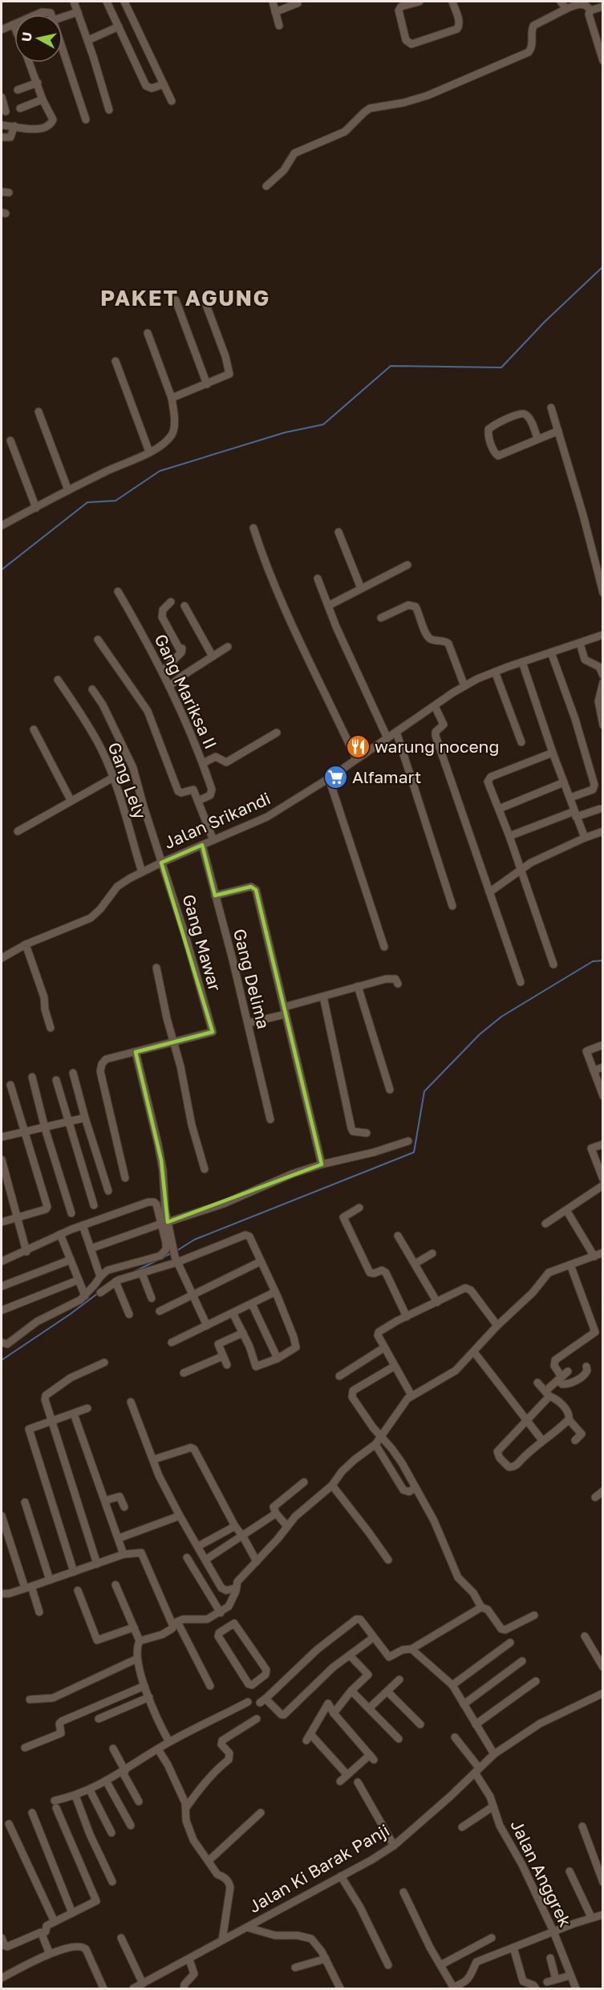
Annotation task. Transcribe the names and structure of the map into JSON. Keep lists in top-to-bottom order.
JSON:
{
  "streets": {
    "street": [
      "Gang Mariksa II",
      "Gang Lely",
      "Jalan Srikandi",
      "Gang Mawar",
      "Gang Delima",
      "Jalan Ki Barak Panji",
      "Jalan Anggrek"
    ]
  },
  "crossings": [
    ["Gang Lely", "Jalan Srikandi"],
    ["Jalan Srikandi", "Gang Mawar"],
    ["Jalan Srikandi", "Gang Delima"],
    ["Jalan Ki Barak Panji", "Jalan Anggrek"]
  ],
  "districts": ["PAKET AGUNG"],
  "places": {
    "restaurant": ["warung noceng"],
    "supermarket": ["Alfamart"]
  },
  "north": "left"
}
